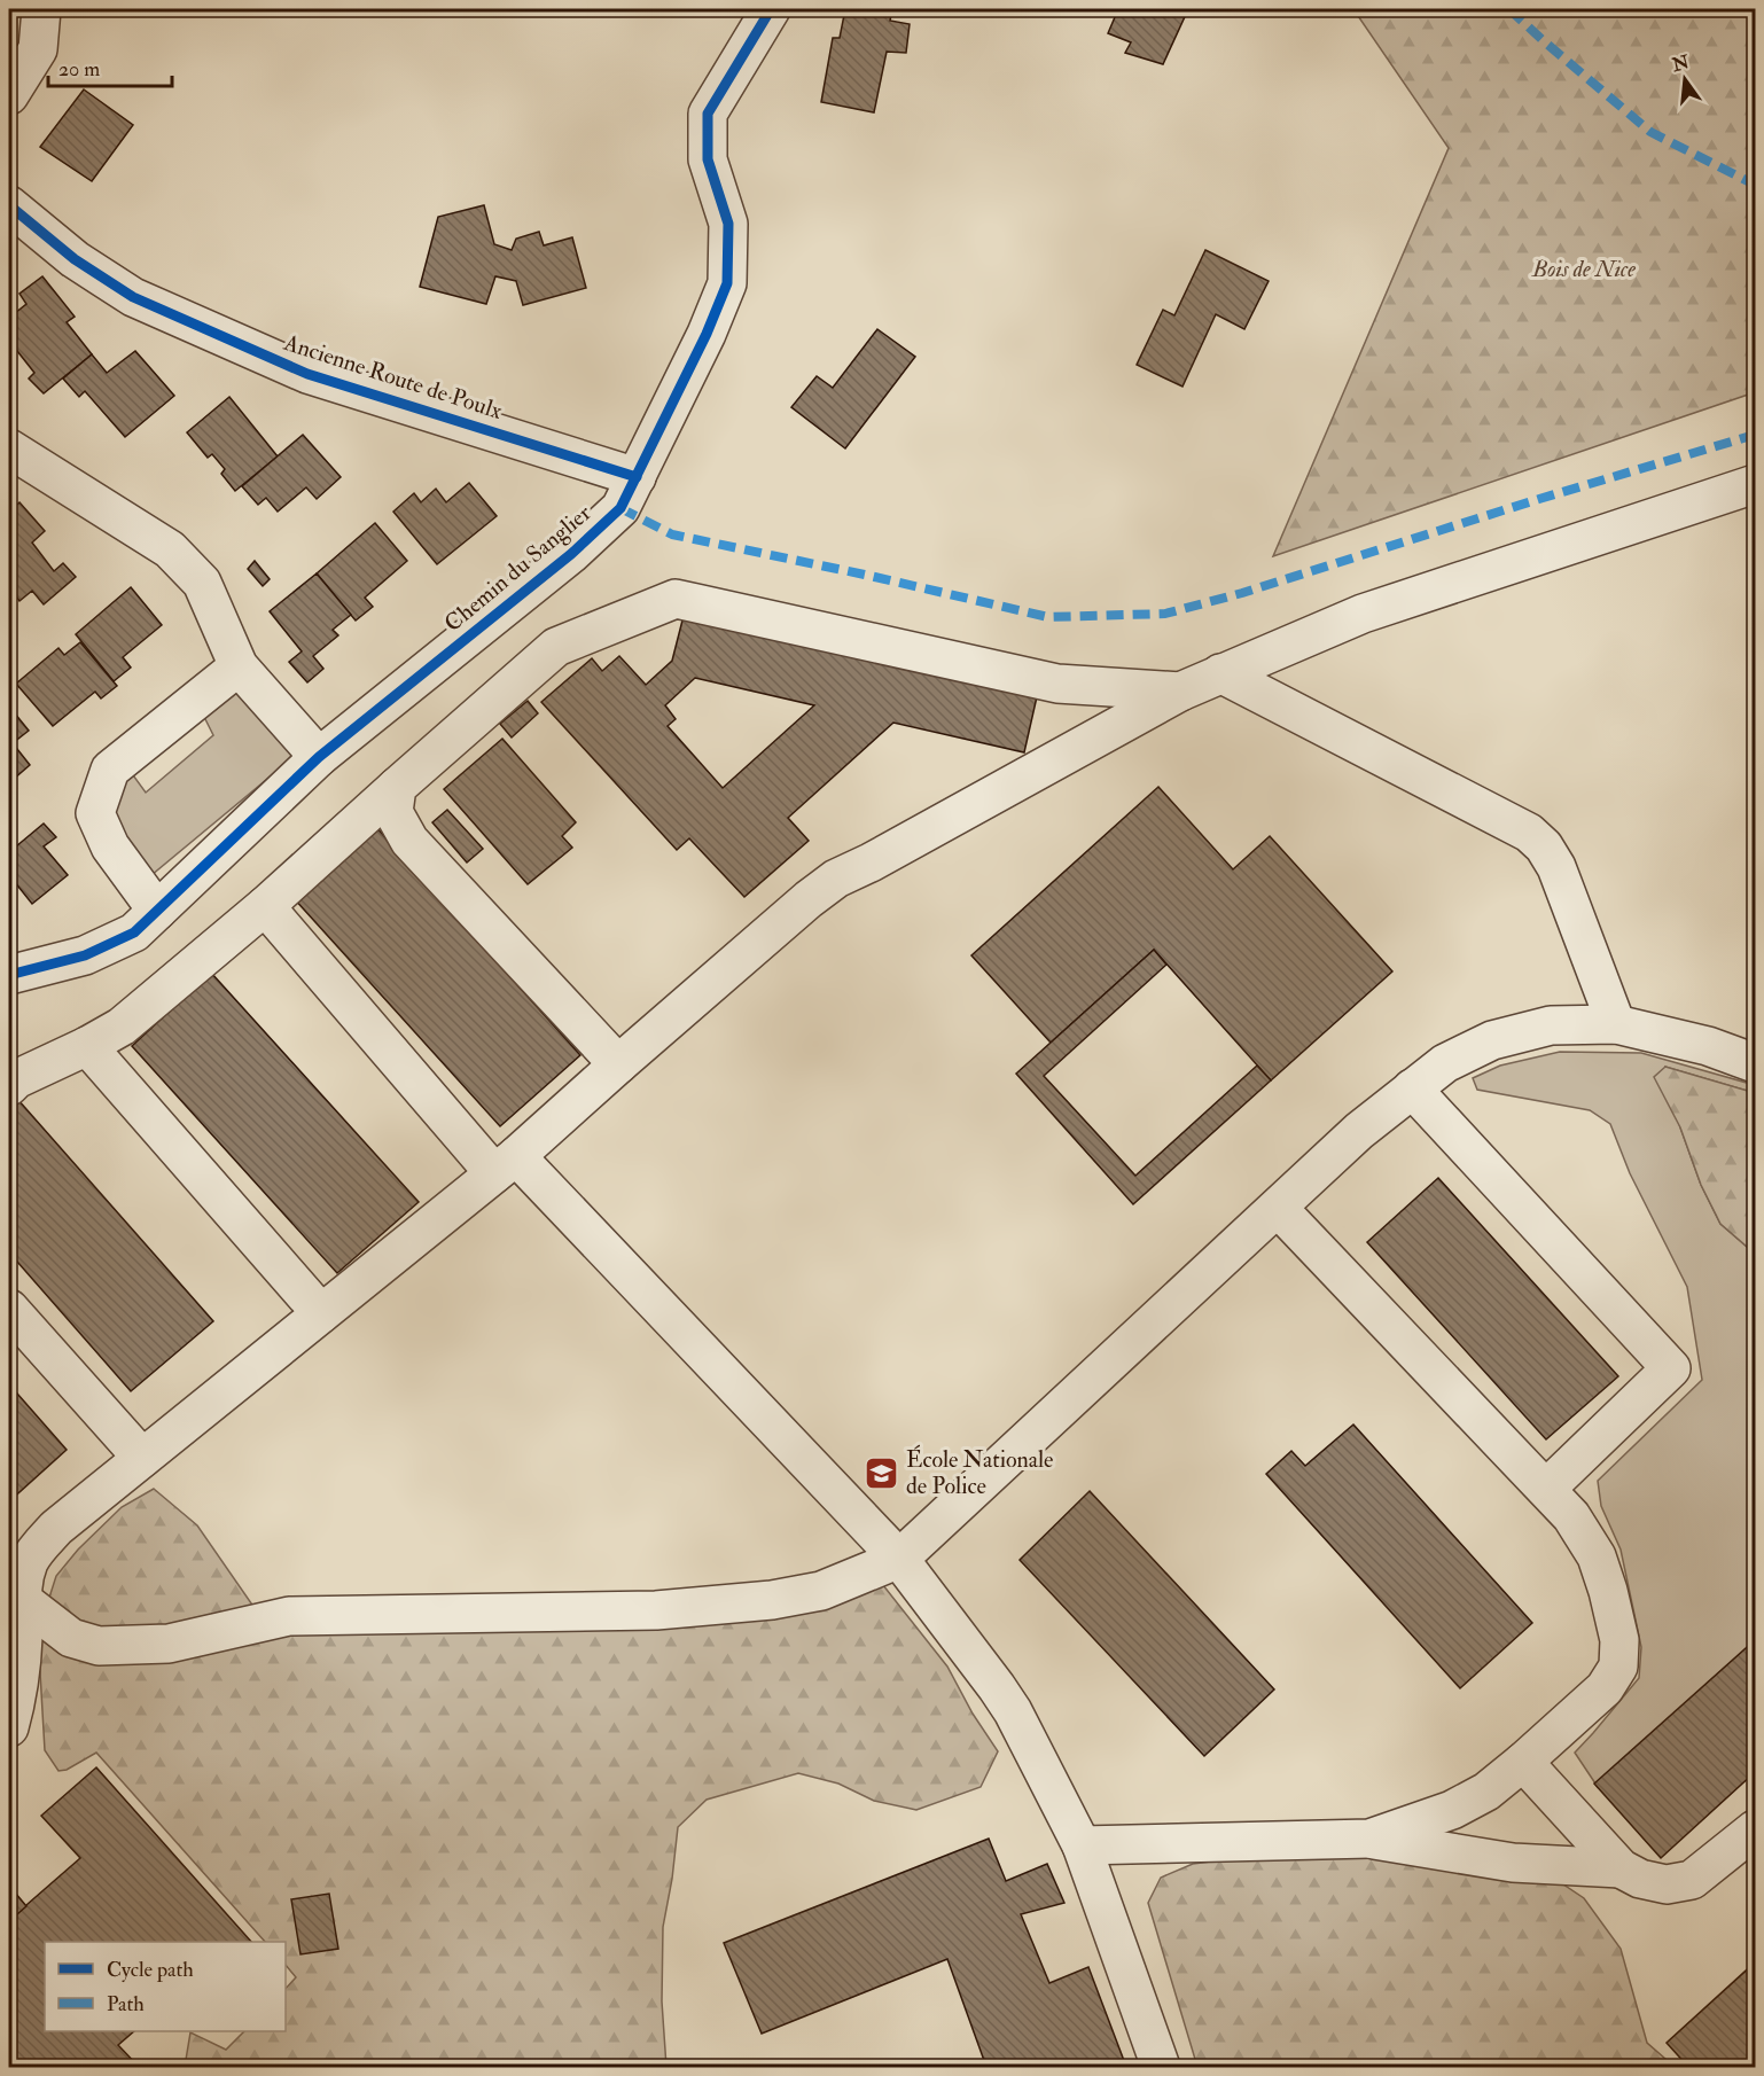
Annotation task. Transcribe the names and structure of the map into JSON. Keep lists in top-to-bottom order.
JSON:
{
  "streets": {
    "street": ["Ancienne Route de Poulx", "Chemin du Sanglier"]
  },
  "crossings": [
    ["Ancienne Route de Poulx", "Chemin du Sanglier"]
  ],
  "parks": ["Bois de Nice"],
  "places": {
    "school or university": ["École Nationale de Police"]
  },
  "legend": ["Cycle path", "Path"],
  "scale_bar": "20 m",
  "north": "top"
}
